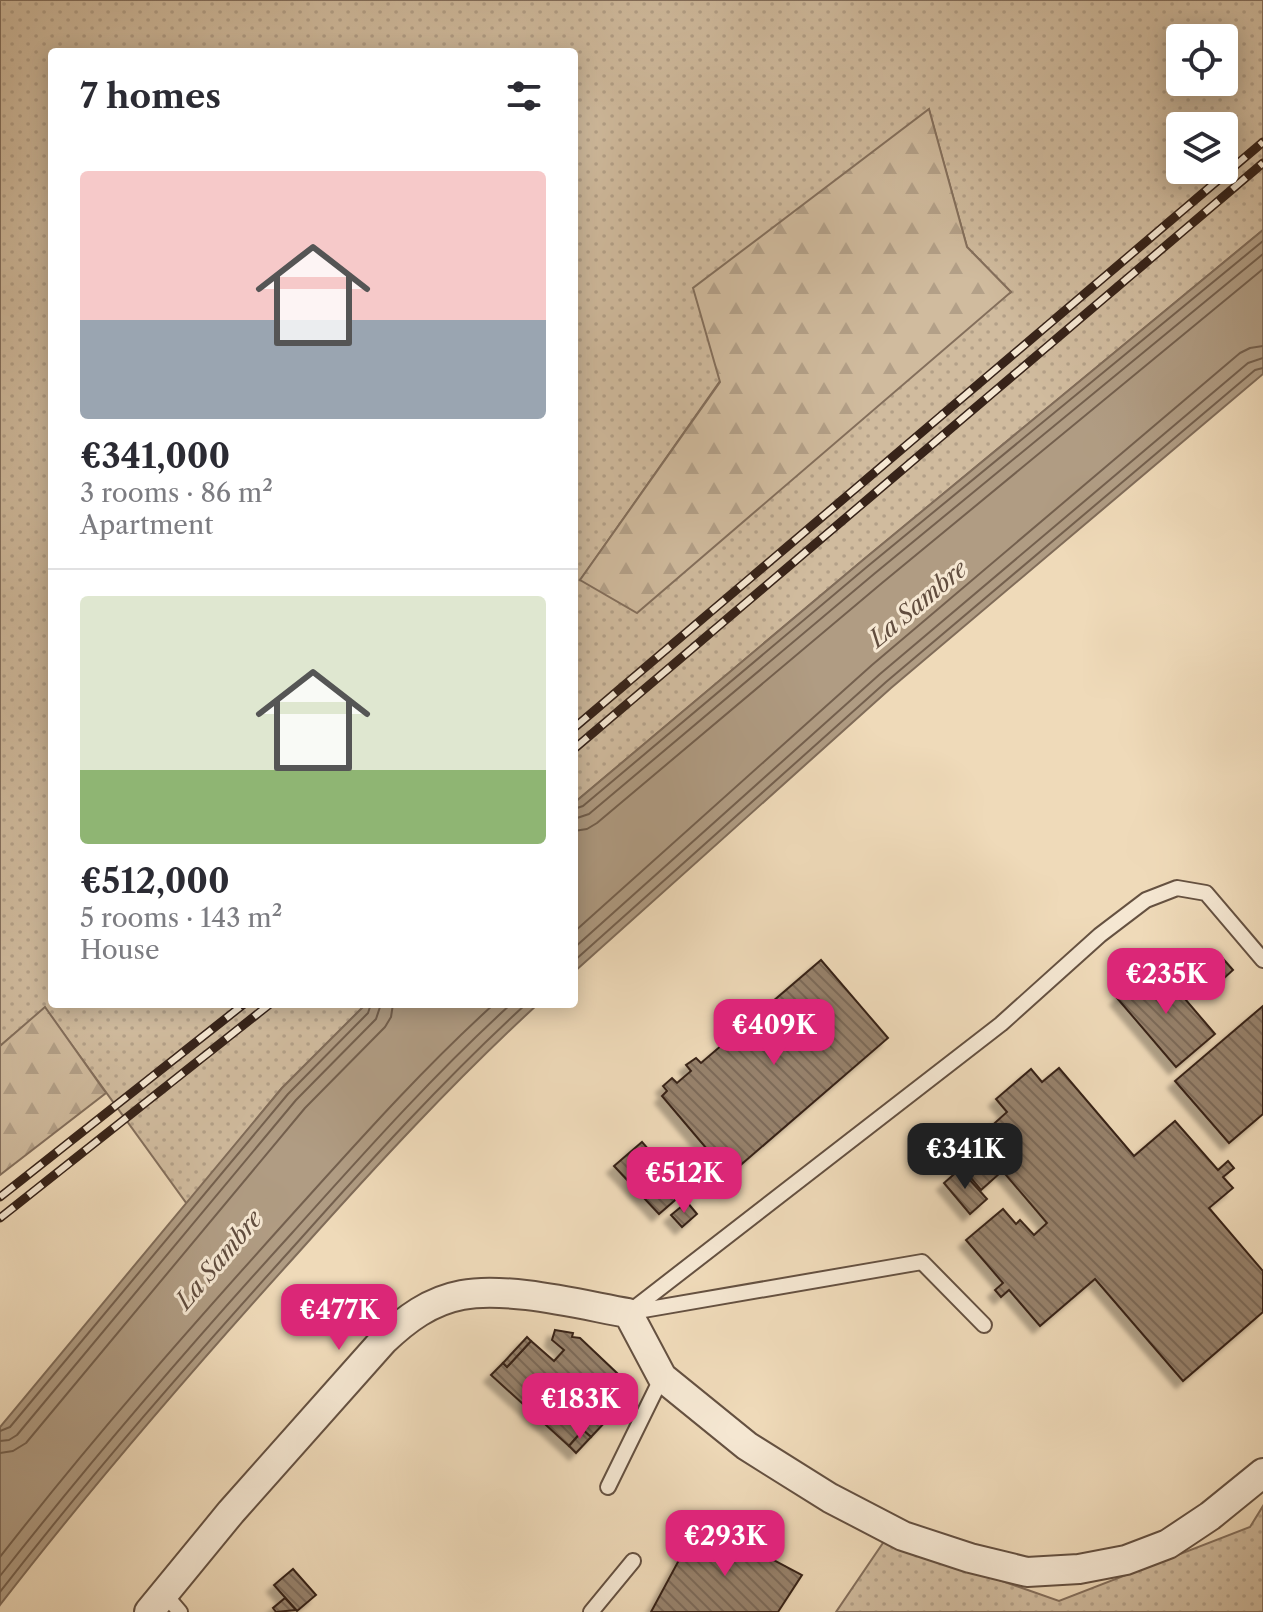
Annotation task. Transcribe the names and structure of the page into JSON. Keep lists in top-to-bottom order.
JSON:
{
  "water": ["La Sambre"],
  "page": {
    "heading": "7 homes",
    "list": [
      {
        "name": "€341,000",
        "note": "3 rooms · 86 m² · Apartment"
      },
      {
        "name": "€512,000",
        "note": "5 rooms · 143 m² · House"
      }
    ],
    "price": [
      "€235K",
      "€409K",
      "€341K",
      "€512K",
      "€477K",
      "€183K",
      "€293K"
    ]
  }
}
